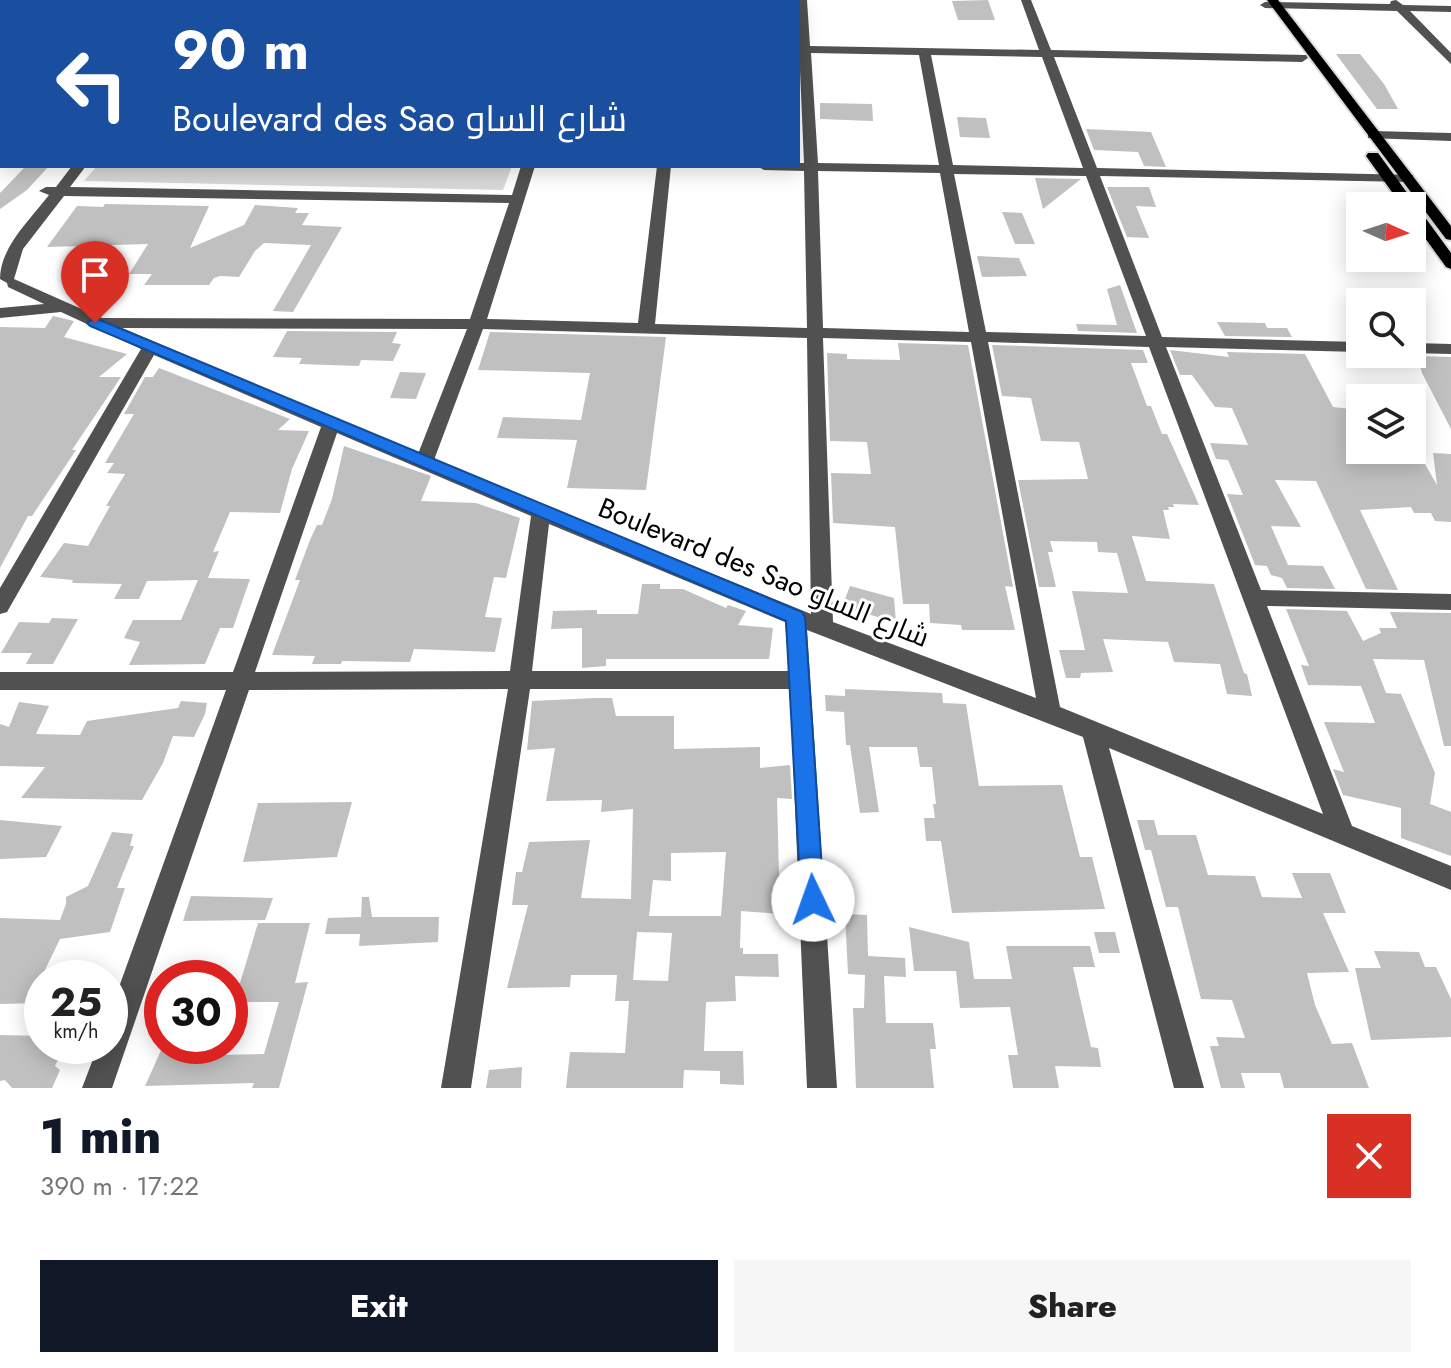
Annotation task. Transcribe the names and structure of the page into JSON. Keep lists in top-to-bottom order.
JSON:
{
  "streets": {
    "street": ["Boulevard des Sao شارع الساو"]
  },
  "north": "right",
  "page": {
    "turn": ["90 m", "Boulevard des Sao شارع الساو"],
    "speed": "25 km/h",
    "limit": "30",
    "heading": ["1 min", "390 m · 17:22"],
    "buttons": ["Exit", "Share"]
  }
}
